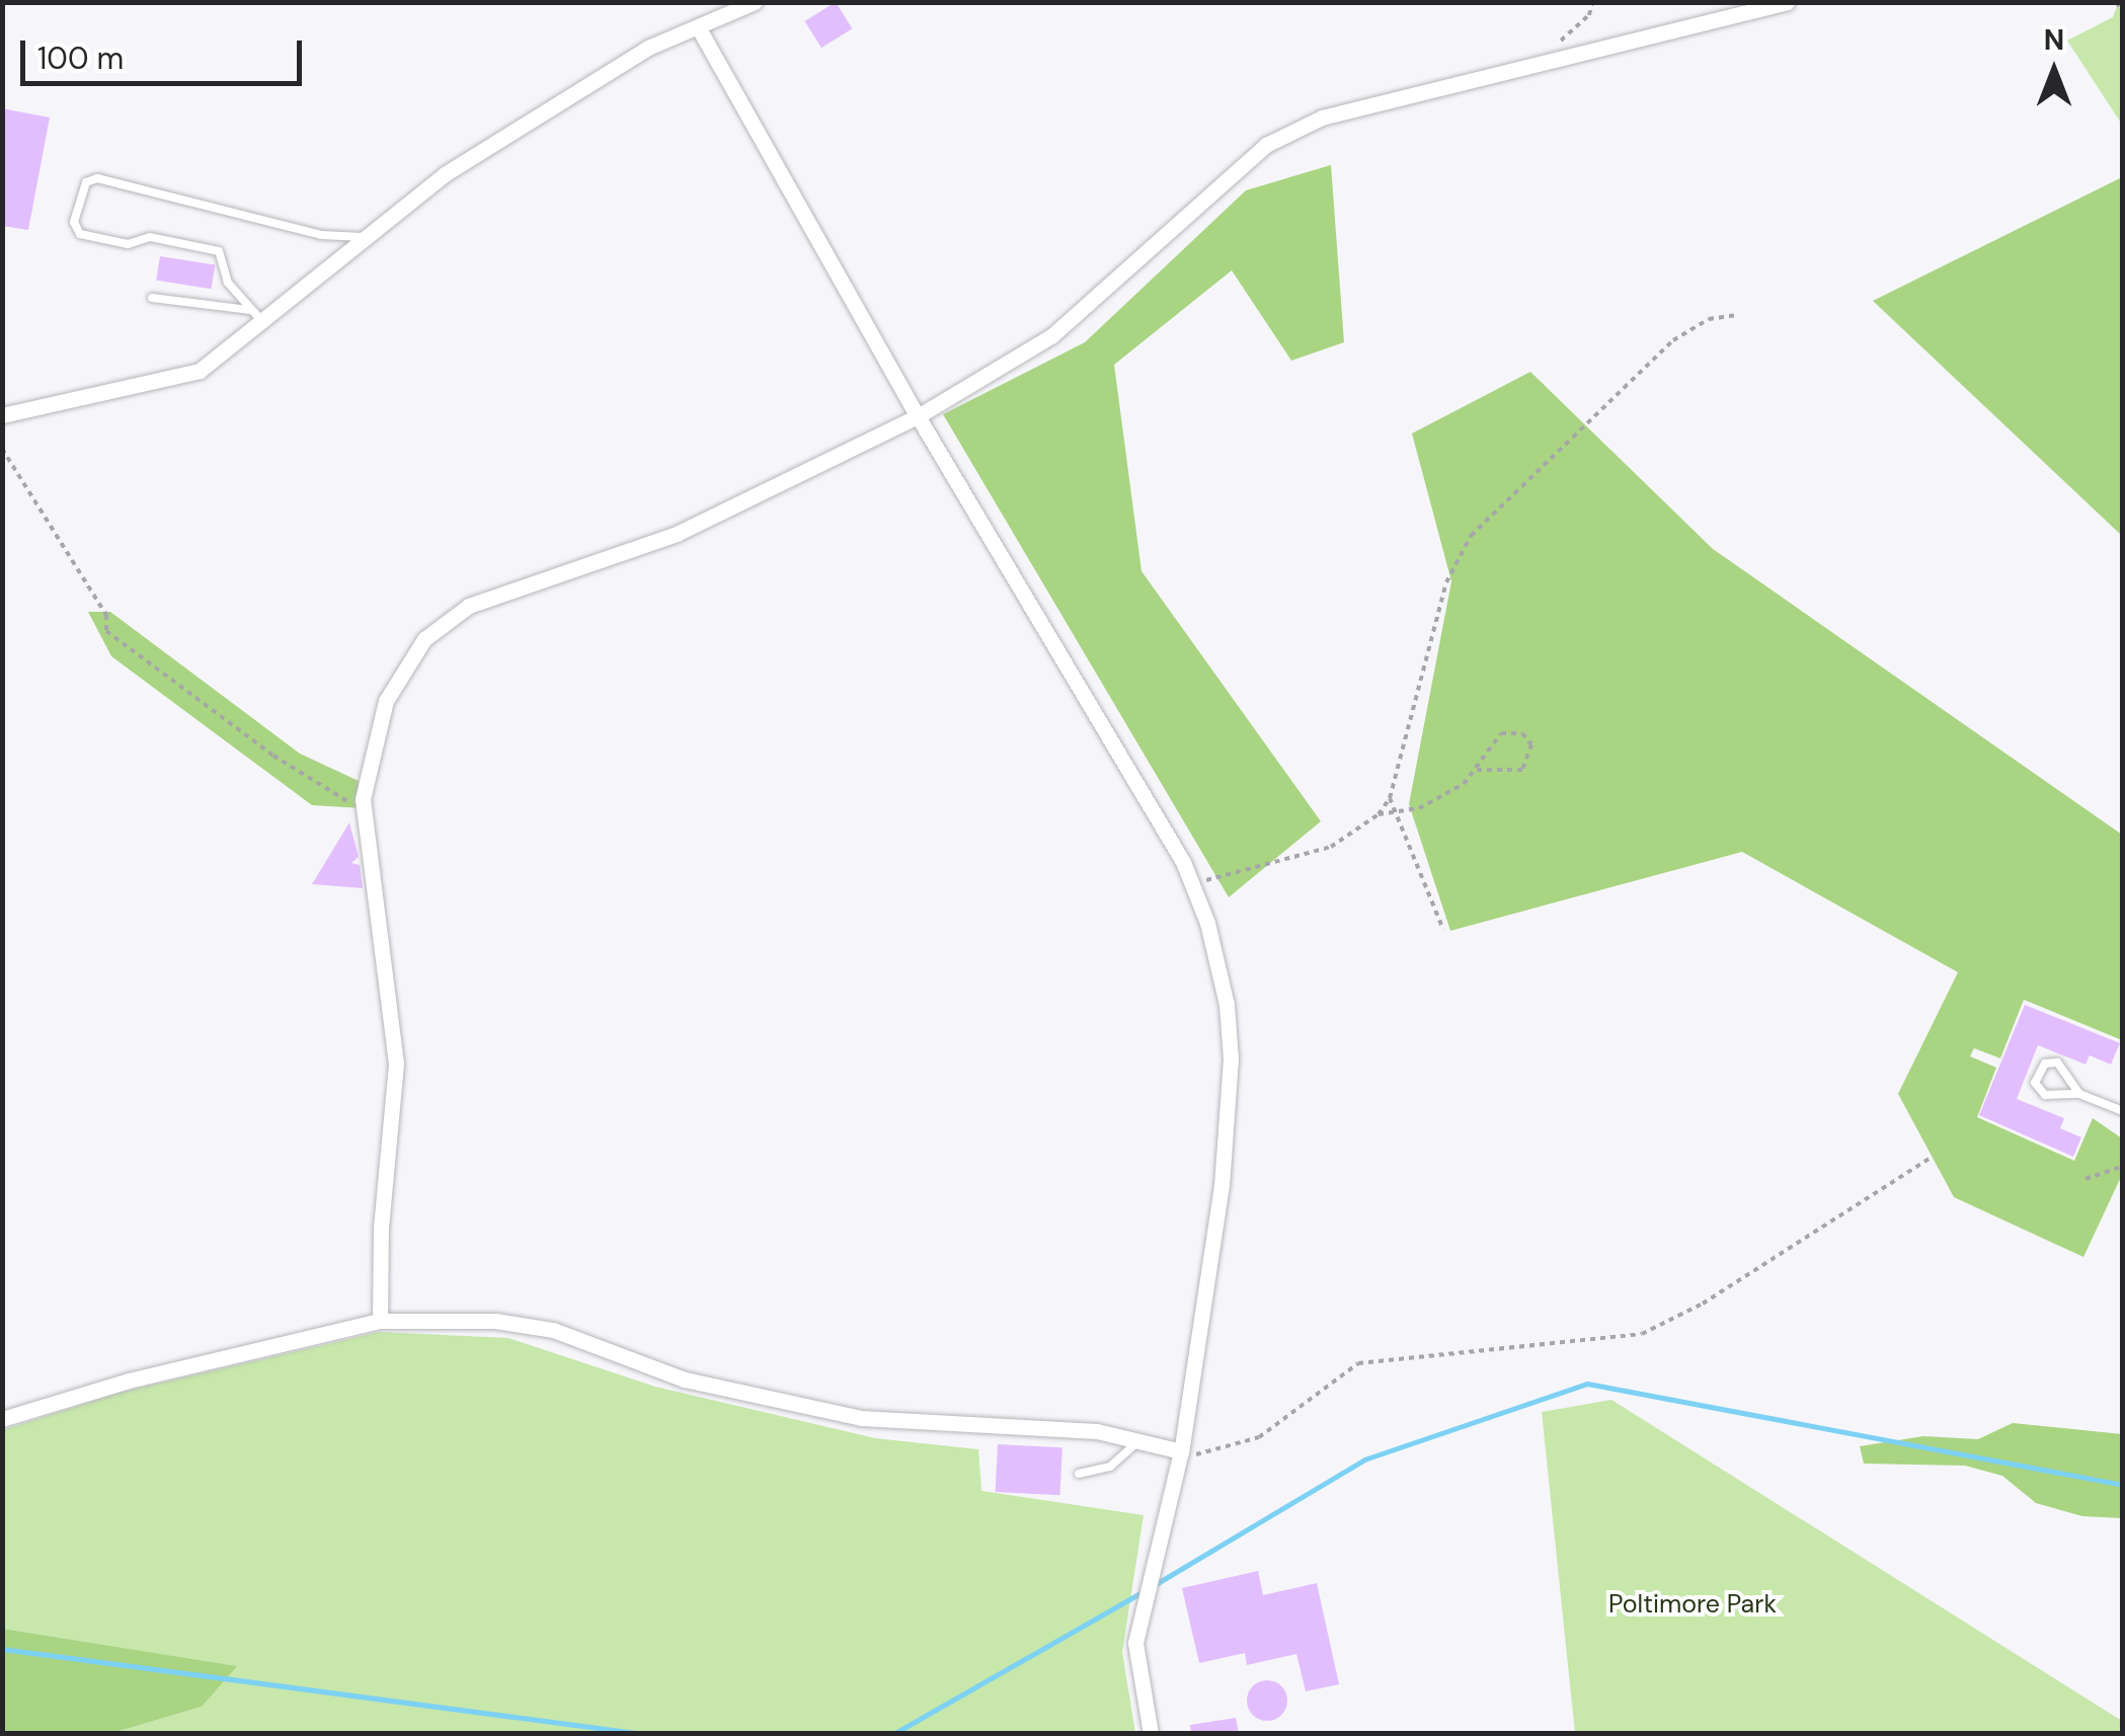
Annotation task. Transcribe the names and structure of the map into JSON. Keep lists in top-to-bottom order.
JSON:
{
  "parks": ["Poltimore Park"],
  "scale_bar": "100 m",
  "north": "top"
}
